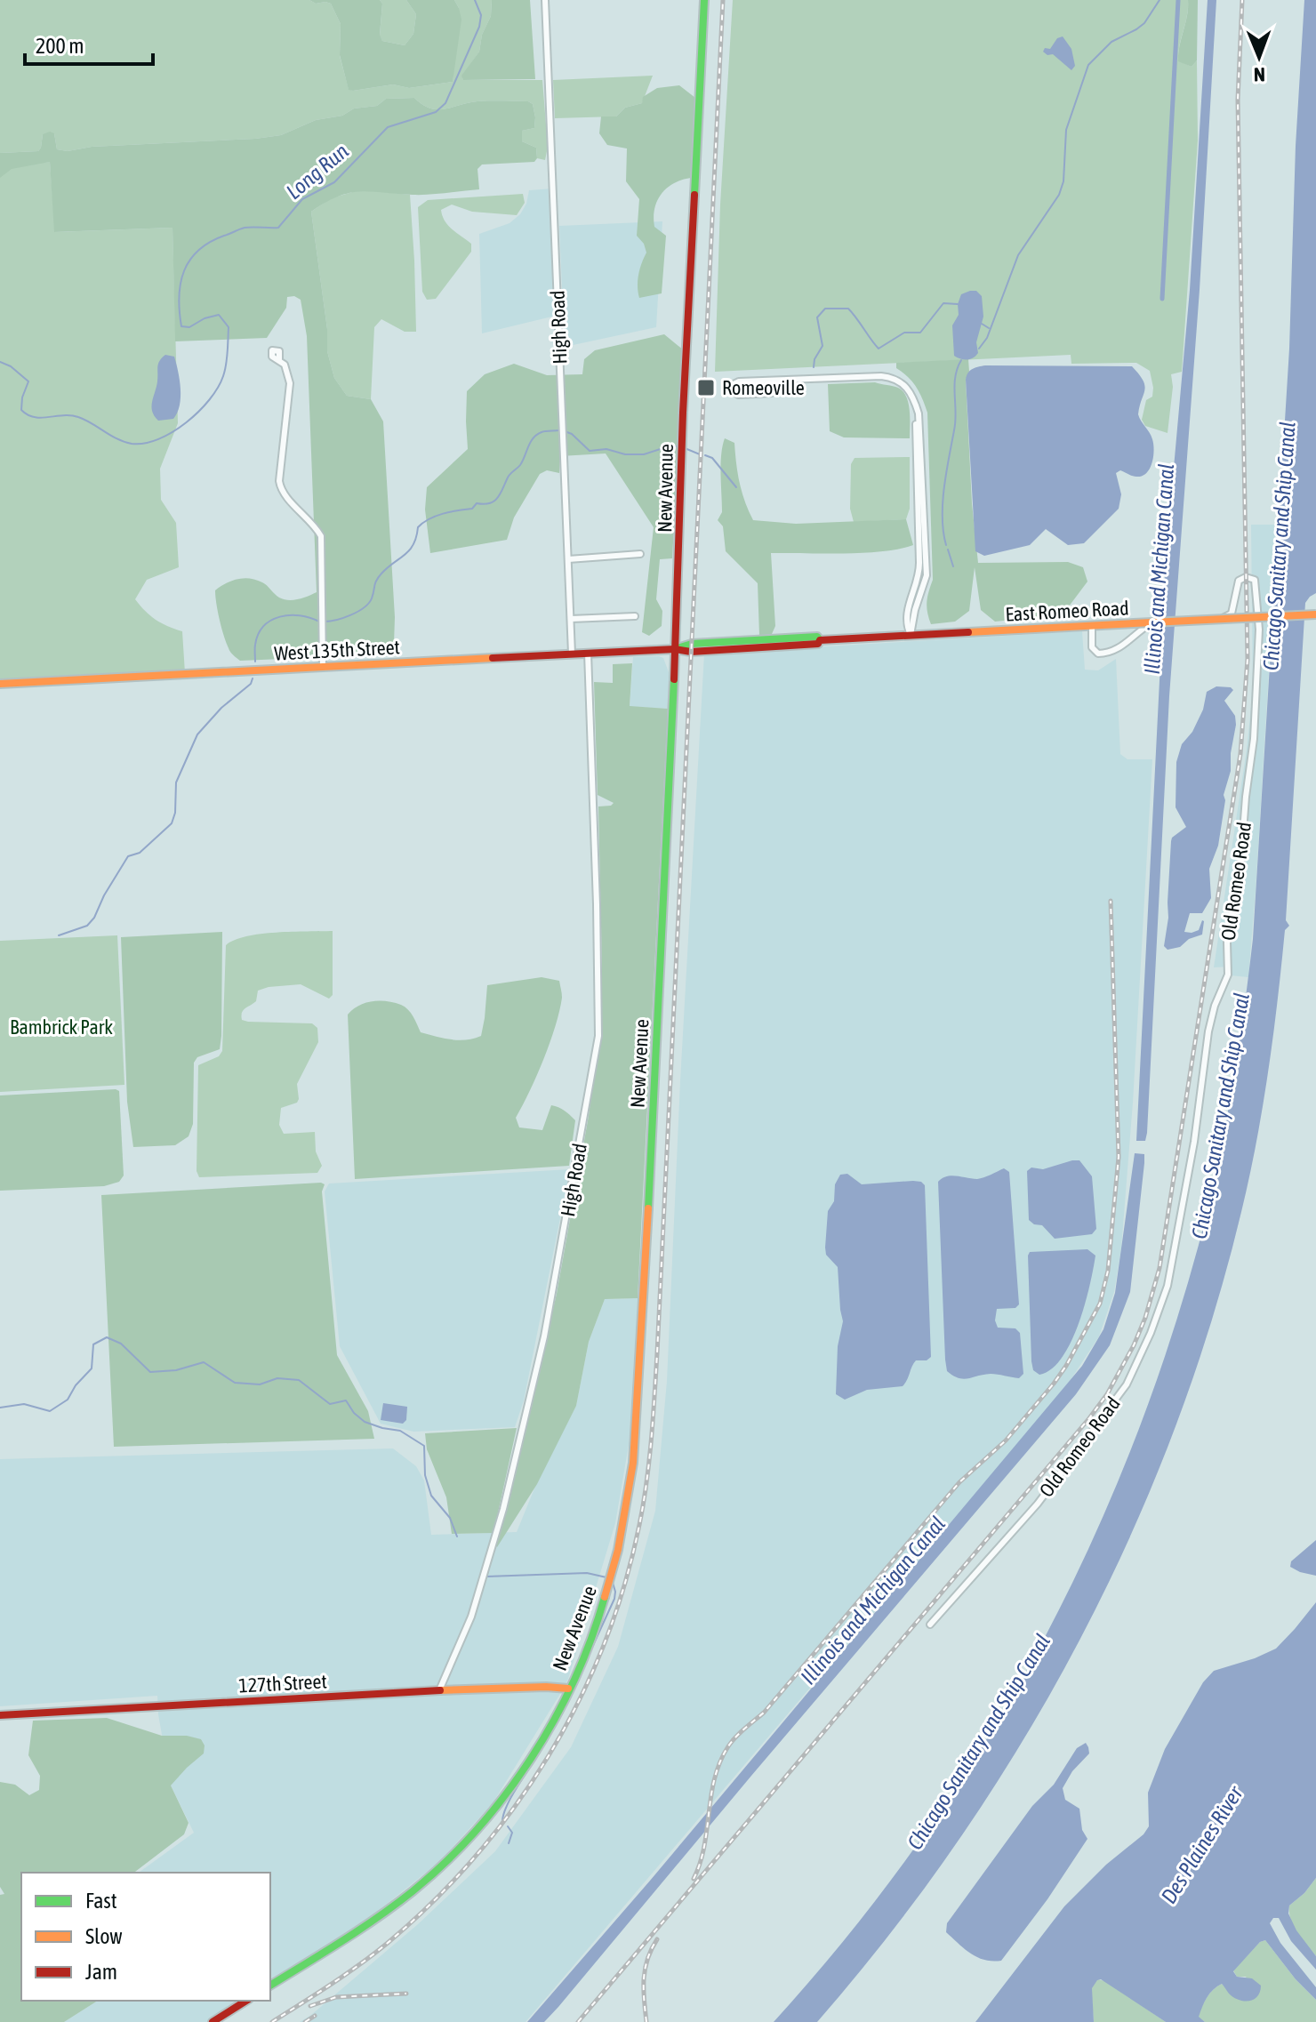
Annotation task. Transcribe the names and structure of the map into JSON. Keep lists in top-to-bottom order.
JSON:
{
  "streets": {
    "main road": [
      "New Avenue",
      "East Romeo Road",
      "West 135th Street",
      "127th Street"
    ],
    "street": ["High Road", "Old Romeo Road"]
  },
  "crossings": [
    ["High Road", "West 135th Street"],
    ["High Road", "127th Street"],
    ["New Avenue", "East Romeo Road"],
    ["New Avenue", "West 135th Street"],
    ["New Avenue", "127th Street"],
    ["East Romeo Road", "West 135th Street"],
    ["East Romeo Road", "Old Romeo Road"]
  ],
  "water": [
    "Long Run",
    "Chicago Sanitary and Ship Canal",
    "Illinois and Michigan Canal",
    "Des Plaines River"
  ],
  "parks": ["Bambrick Park"],
  "places": {
    "transit": ["Romeoville"]
  },
  "legend": ["Fast", "Slow", "Jam"],
  "scale_bar": "200 m",
  "north": "bottom"
}
